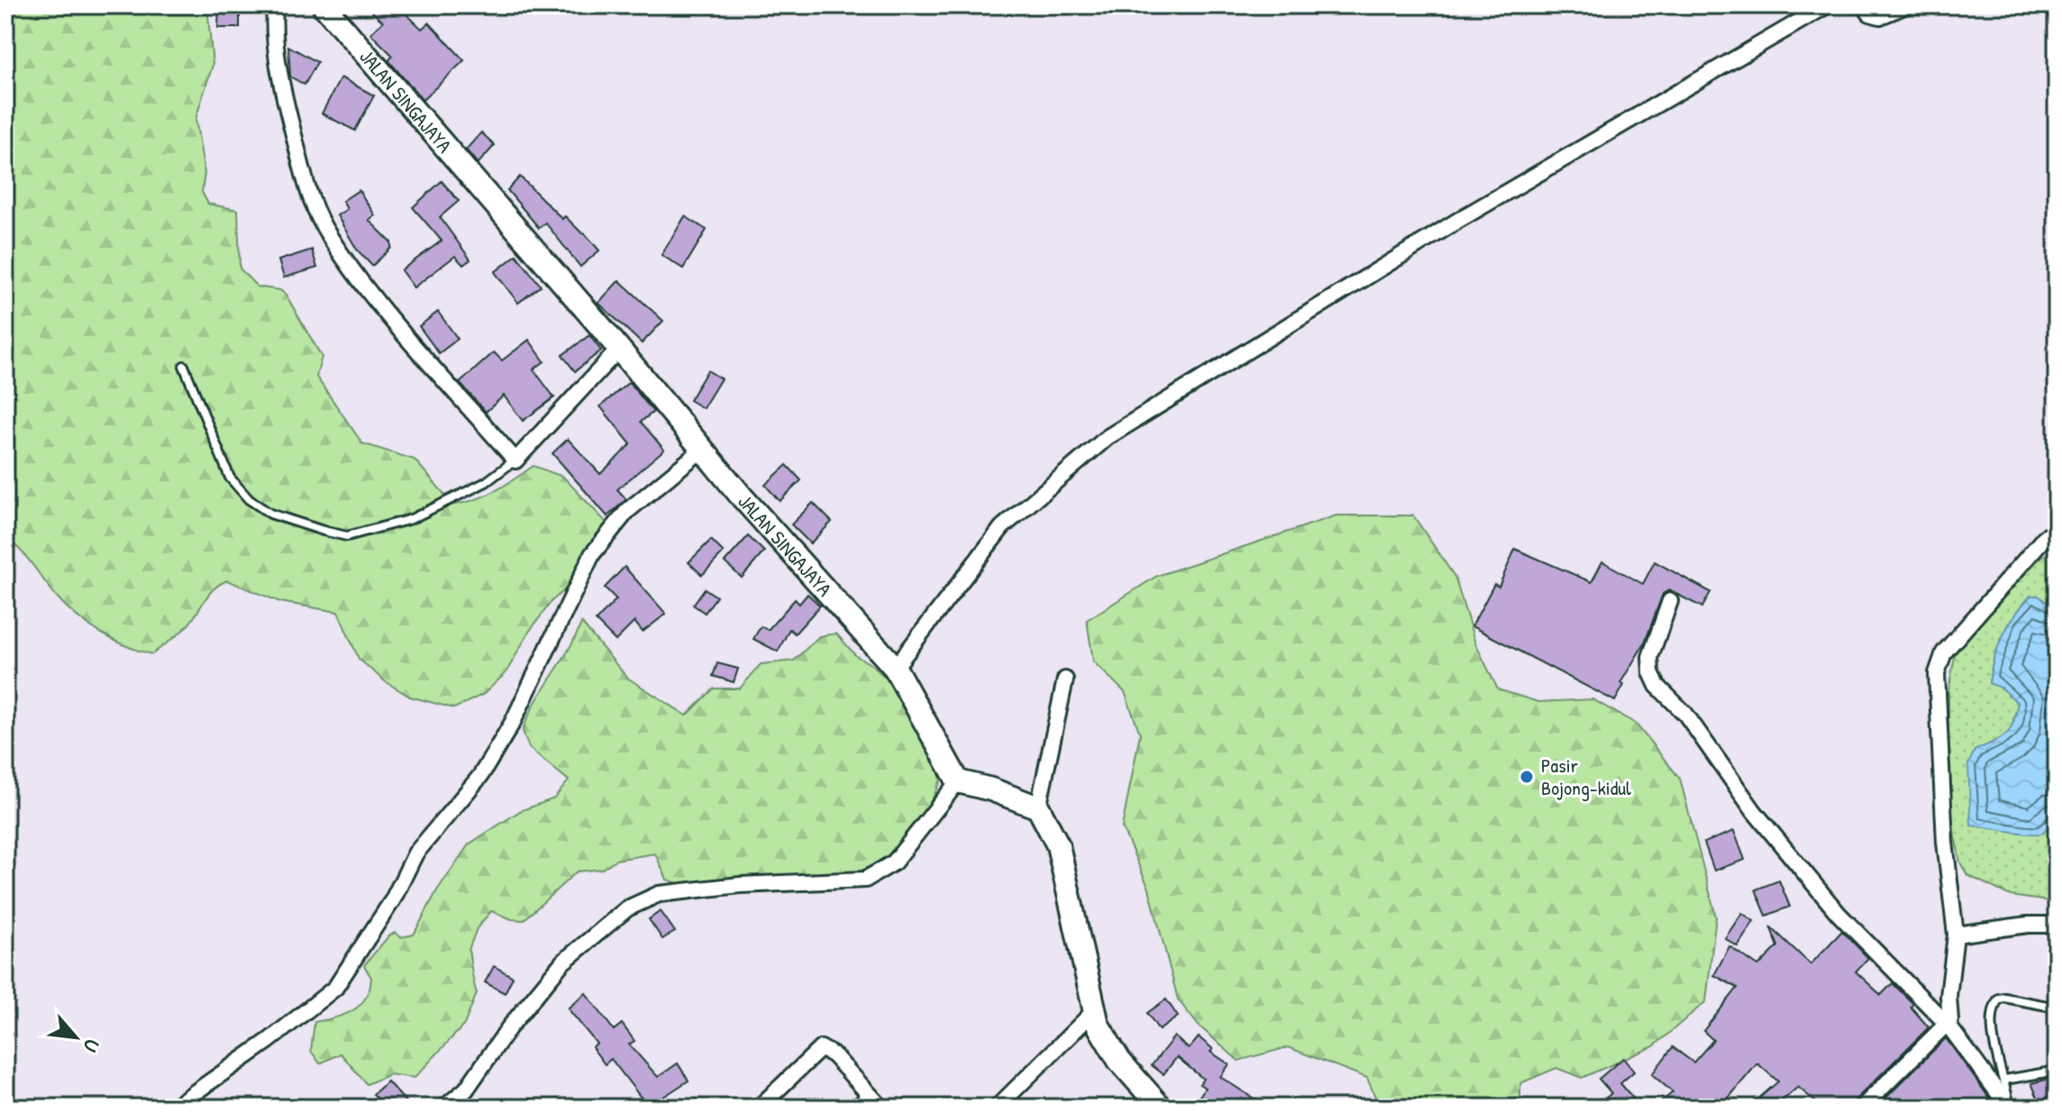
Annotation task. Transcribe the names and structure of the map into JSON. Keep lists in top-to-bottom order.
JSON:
{
  "streets": {
    "street": ["JALAN SINGAJAYA"]
  },
  "places": ["Pasir Bojong-kidul"],
  "north": "bottom right"
}
